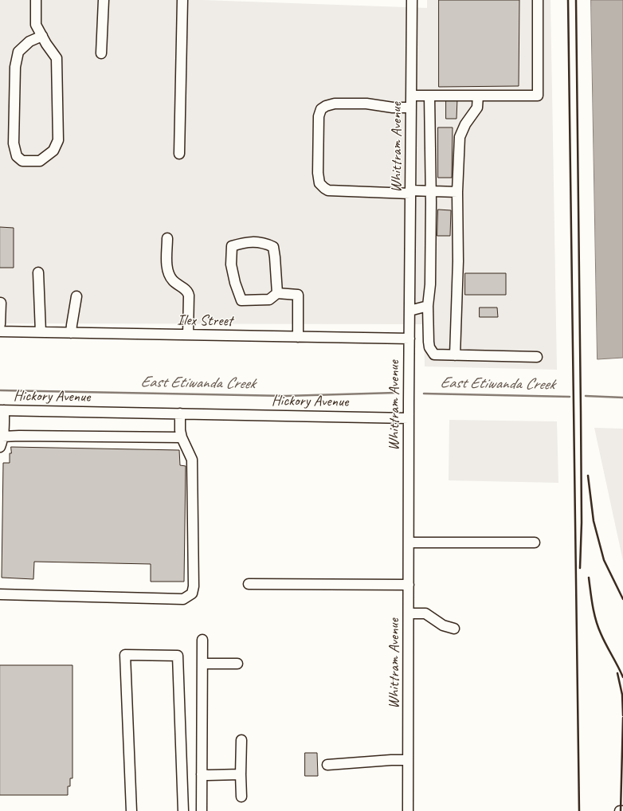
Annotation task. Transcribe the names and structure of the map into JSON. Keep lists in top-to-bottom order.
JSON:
{
  "streets": {
    "street": ["Whittram Avenue", "Ilex Street", "Hickory Avenue"]
  },
  "crossings": [
    ["Whittram Avenue", "Ilex Street"],
    ["Whittram Avenue", "Hickory Avenue"]
  ],
  "water": ["East Etiwanda Creek"]
}
